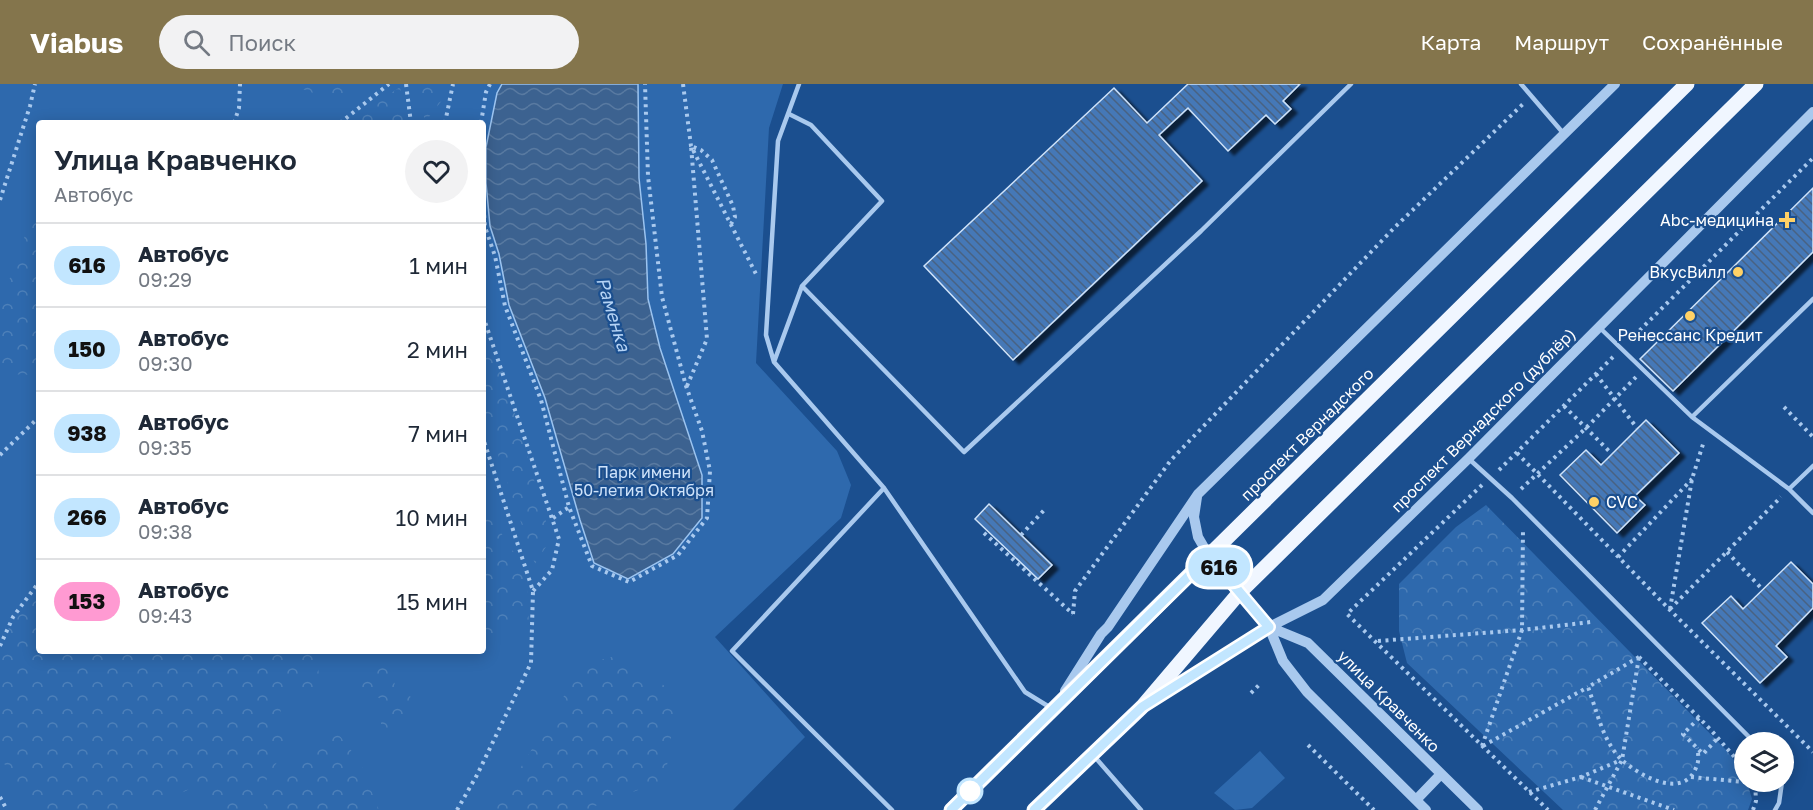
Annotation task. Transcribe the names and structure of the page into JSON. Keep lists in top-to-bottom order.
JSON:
{
  "streets": {
    "main road": ["проспект Вернадского"],
    "street": ["проспект Вернадского (дублёр)", "улица Кравченко"]
  },
  "crossings": [
    ["проспект Вернадского (дублёр)", "улица Кравченко"],
    ["проспект Вернадского", "улица Кравченко"]
  ],
  "water": ["Раменка"],
  "parks": ["Парк имени 50-летия Октября"],
  "places": {
    "health": ["Abc-медицина"],
    "other": ["ВкусВилл", "Ренессанс Кредит", "CVC"]
  },
  "lines": ["bus line 616"],
  "page": {
    "header": "Viabus",
    "search": "Поиск",
    "nav": ["Карта", "Маршрут", "Сохранённые"],
    "on_map": "616",
    "heading": ["Улица Кравченко", "Автобус"],
    "list": [
      {
        "mark": "616",
        "name": "Автобус",
        "note": "09:29",
        "value": "1 мин"
      },
      {
        "mark": "150",
        "name": "Автобус",
        "note": "09:30",
        "value": "2 мин"
      },
      {
        "mark": "938",
        "name": "Автобус",
        "note": "09:35",
        "value": "7 мин"
      },
      {
        "mark": "266",
        "name": "Автобус",
        "note": "09:38",
        "value": "10 мин"
      },
      {
        "mark": "153",
        "name": "Автобус",
        "note": "09:43",
        "value": "15 мин"
      }
    ]
  }
}
